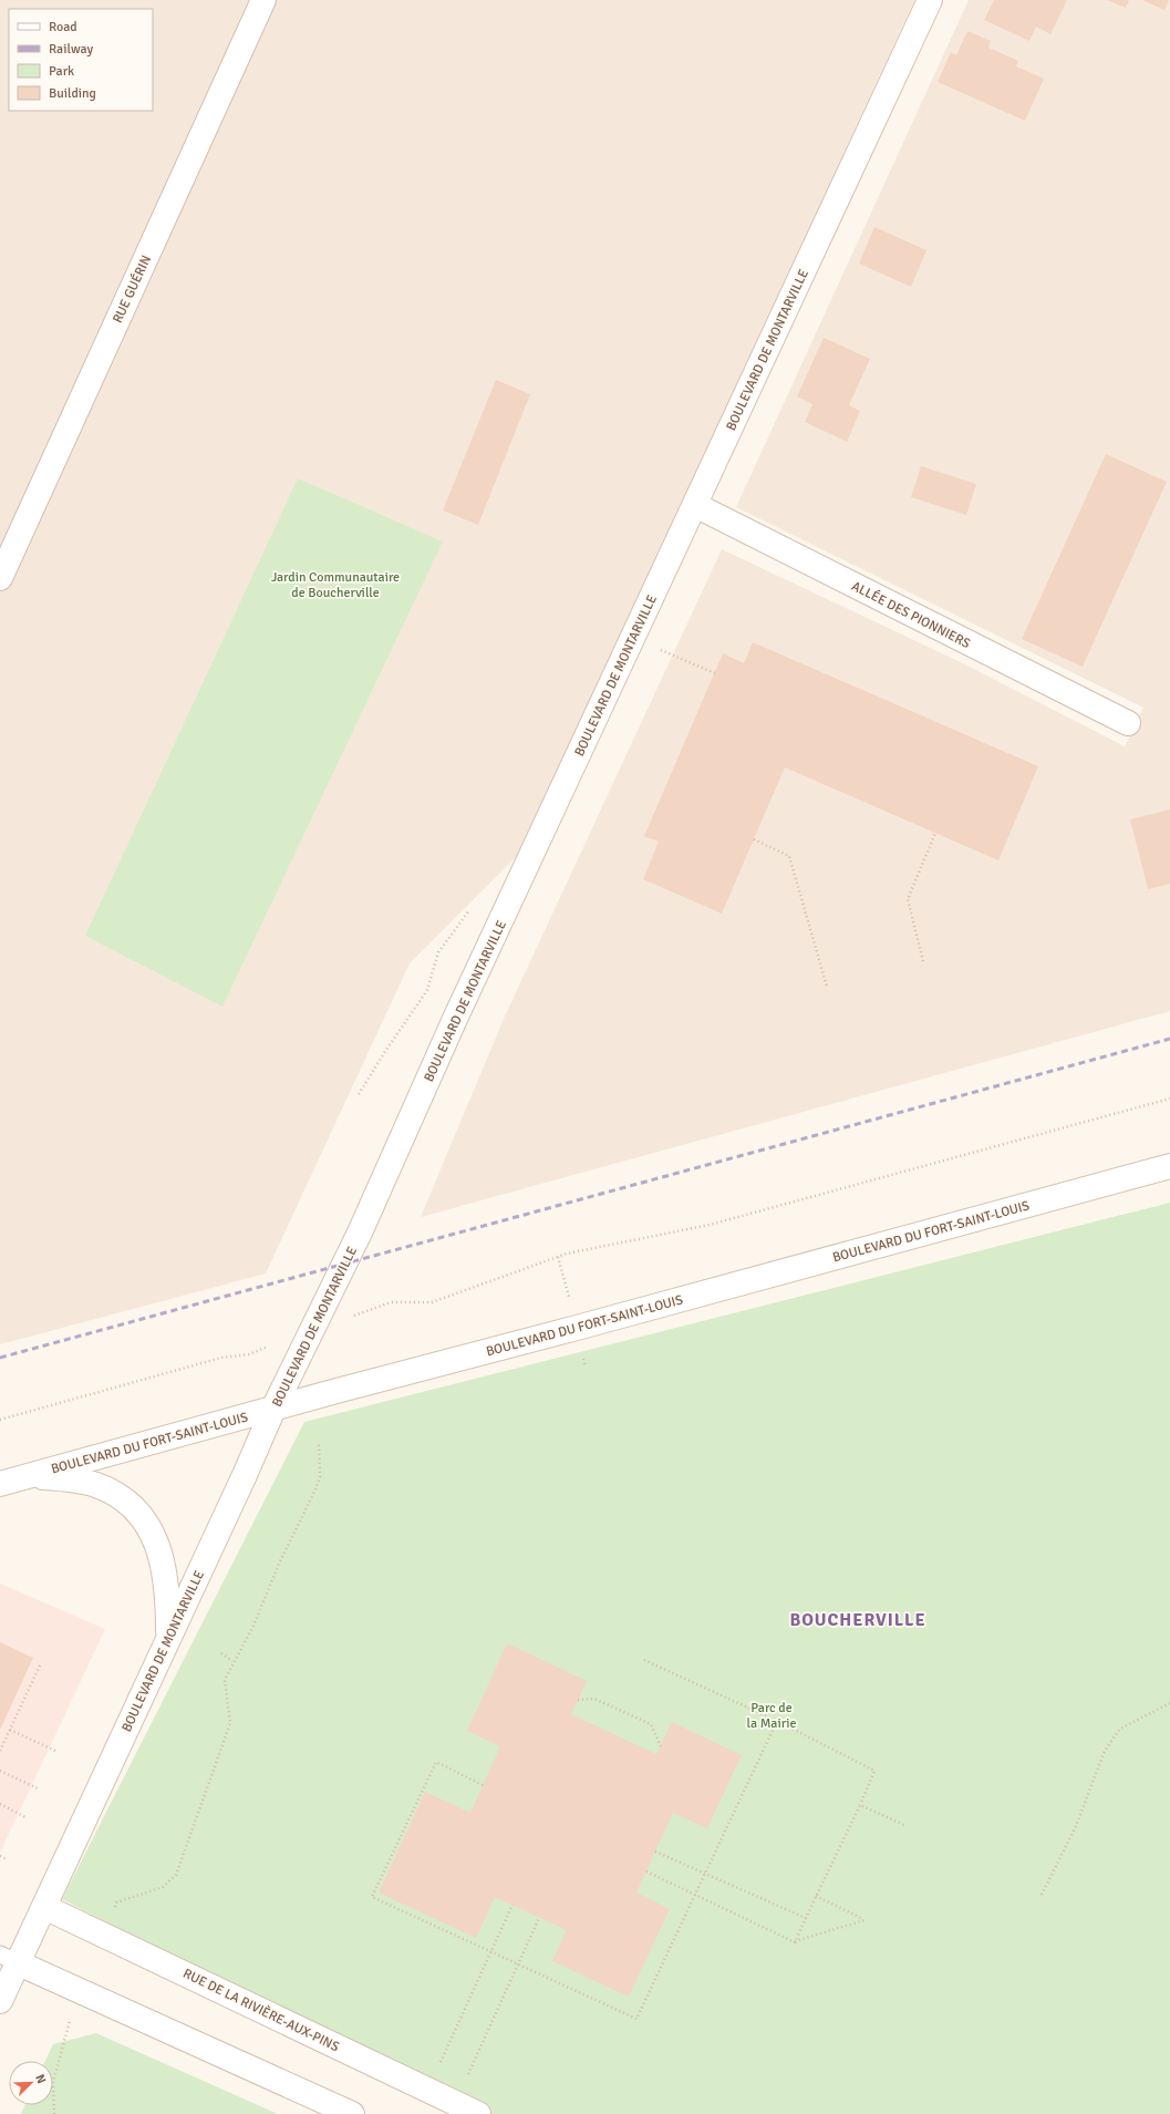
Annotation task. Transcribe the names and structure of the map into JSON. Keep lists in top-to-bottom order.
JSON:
{
  "streets": {
    "street": [
      "RUE GUÉRIN",
      "BOULEVARD DE MONTARVILLE",
      "ALLÉE DES PIONNIERS",
      "BOULEVARD DU FORT-SAINT-LOUIS",
      "RUE DE LA RIVIÈRE-AUX-PINS"
    ]
  },
  "crossings": [
    ["BOULEVARD DE MONTARVILLE", "ALLÉE DES PIONNIERS"],
    ["BOULEVARD DE MONTARVILLE", "BOULEVARD DU FORT-SAINT-LOUIS"],
    ["BOULEVARD DE MONTARVILLE", "RUE DE LA RIVIÈRE-AUX-PINS"]
  ],
  "districts": ["BOUCHERVILLE"],
  "parks": ["Jardin Communautaire de Boucherville", "Parc de la Mairie"],
  "legend": [
    "Road",
    "Railway",
    "Park",
    "Building"
  ],
  "north": "top right"
}
